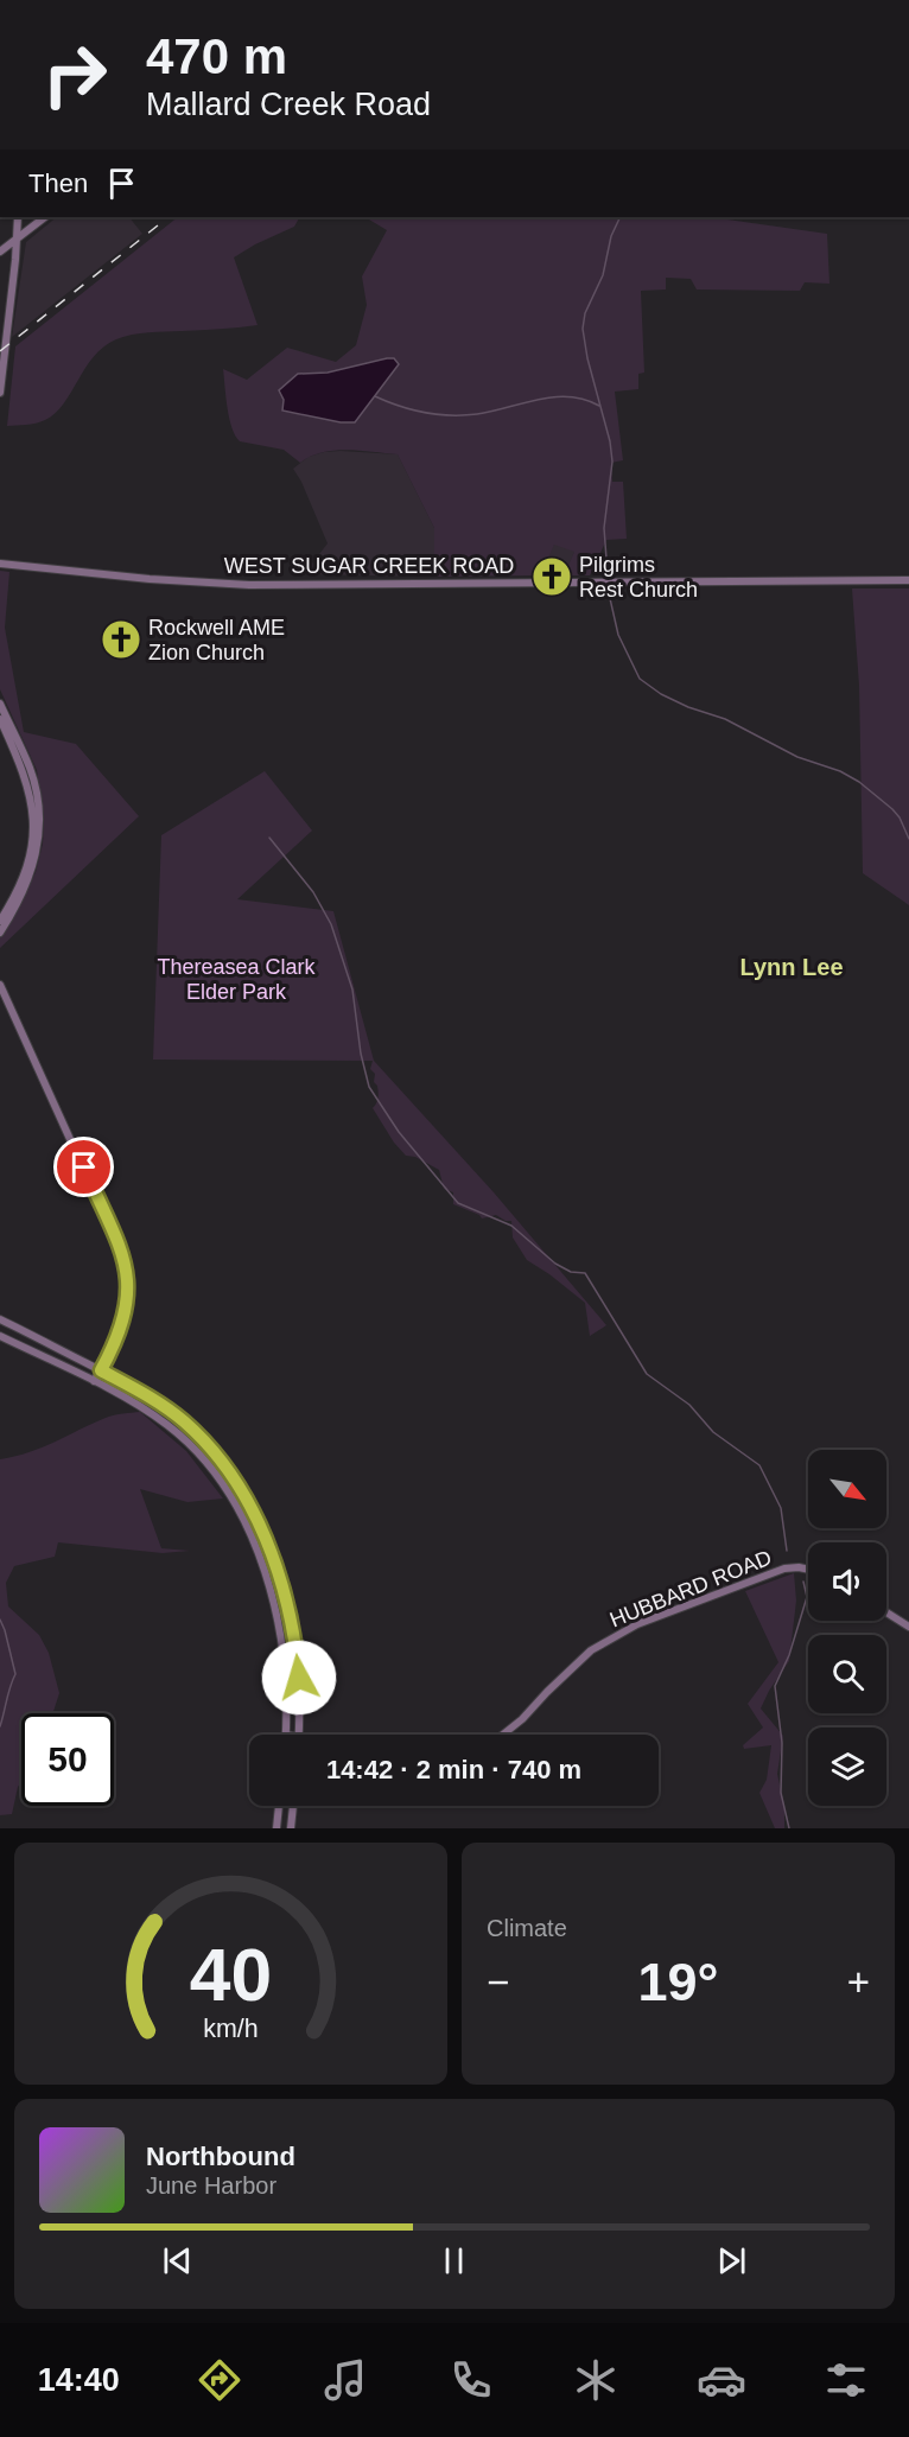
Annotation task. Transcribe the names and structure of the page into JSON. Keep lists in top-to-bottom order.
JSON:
{
  "streets": {
    "main road": ["WEST SUGAR CREEK ROAD", "HUBBARD ROAD"]
  },
  "districts": ["Lynn Lee"],
  "parks": ["Thereasea Clark Elder Park"],
  "places": {
    "church": ["Pilgrims Rest Church", "Rockwell AME Zion Church"]
  },
  "north": "bottom right",
  "page": {
    "turn": ["470 m", "Mallard Creek Road"],
    "then": "Then",
    "limit": "50",
    "trip": "14:42 · 2 min · 740 m",
    "tile": "Climate",
    "heat": ["−", "19°", "+"],
    "song": ["Northbound", "June Harbor"],
    "tabs": "14:40",
    "gauge": ["40", "km/h"]
  }
}
